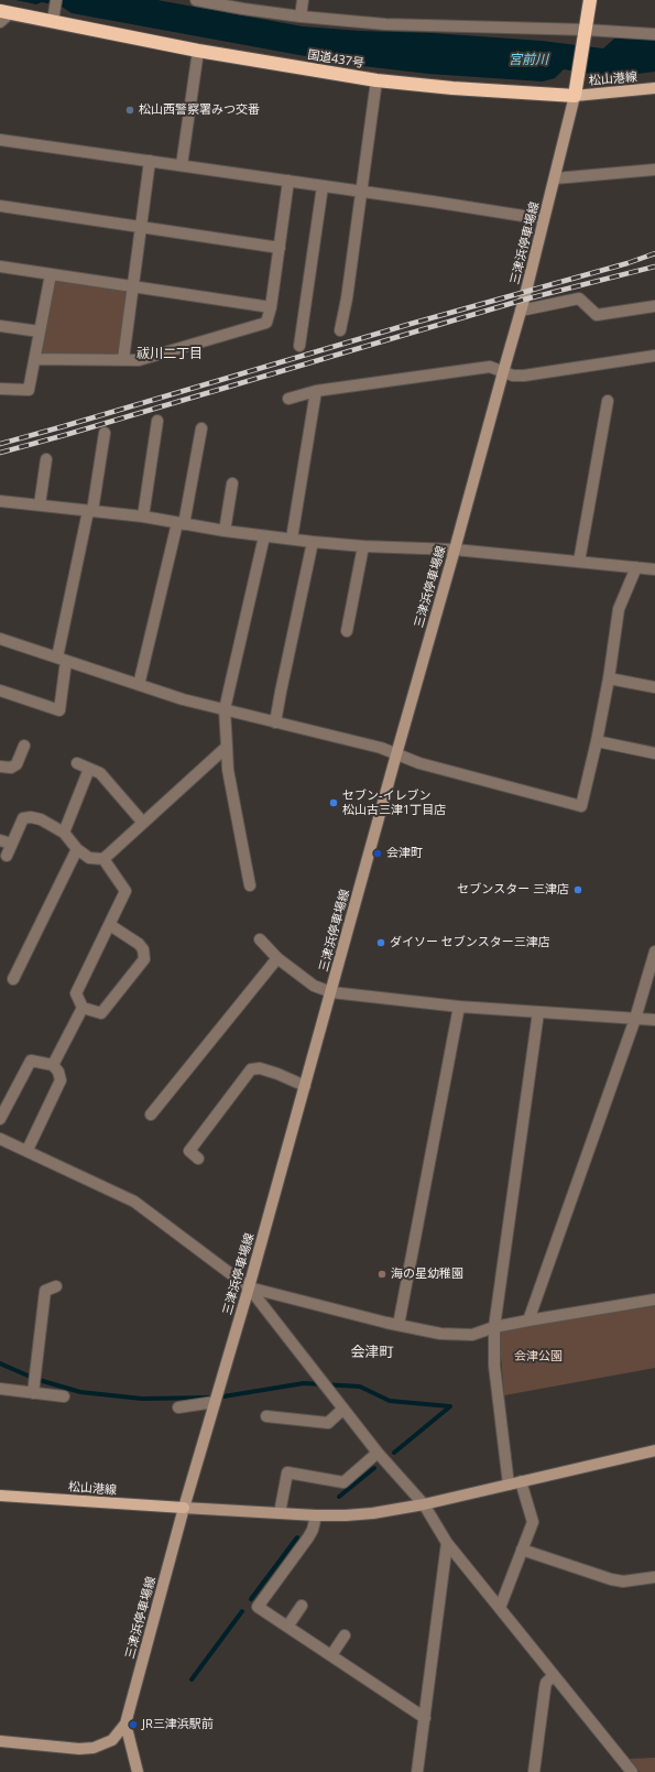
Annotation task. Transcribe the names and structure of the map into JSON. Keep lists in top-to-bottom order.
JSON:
{
  "streets": {
    "highway": ["国道437号"],
    "main road": ["松山港線", "三津浜停車場線"]
  },
  "crossings": [
    ["国道437号", "松山港線"],
    ["国道437号", "三津浜停車場線"],
    ["松山港線", "三津浜停車場線"]
  ],
  "districts": ["祓川二丁目", "会津町"],
  "water": ["宮前川"],
  "parks": ["会津公園"],
  "places": [
    "松山西警察署みつ交番",
    "セブン-イレブン 松山古三津1丁目店",
    "会津町",
    "セブンスター 三津店",
    "ダイソー セブンスター三津店",
    "海の星幼稚園",
    "JR三津浜駅前"
  ]
}
